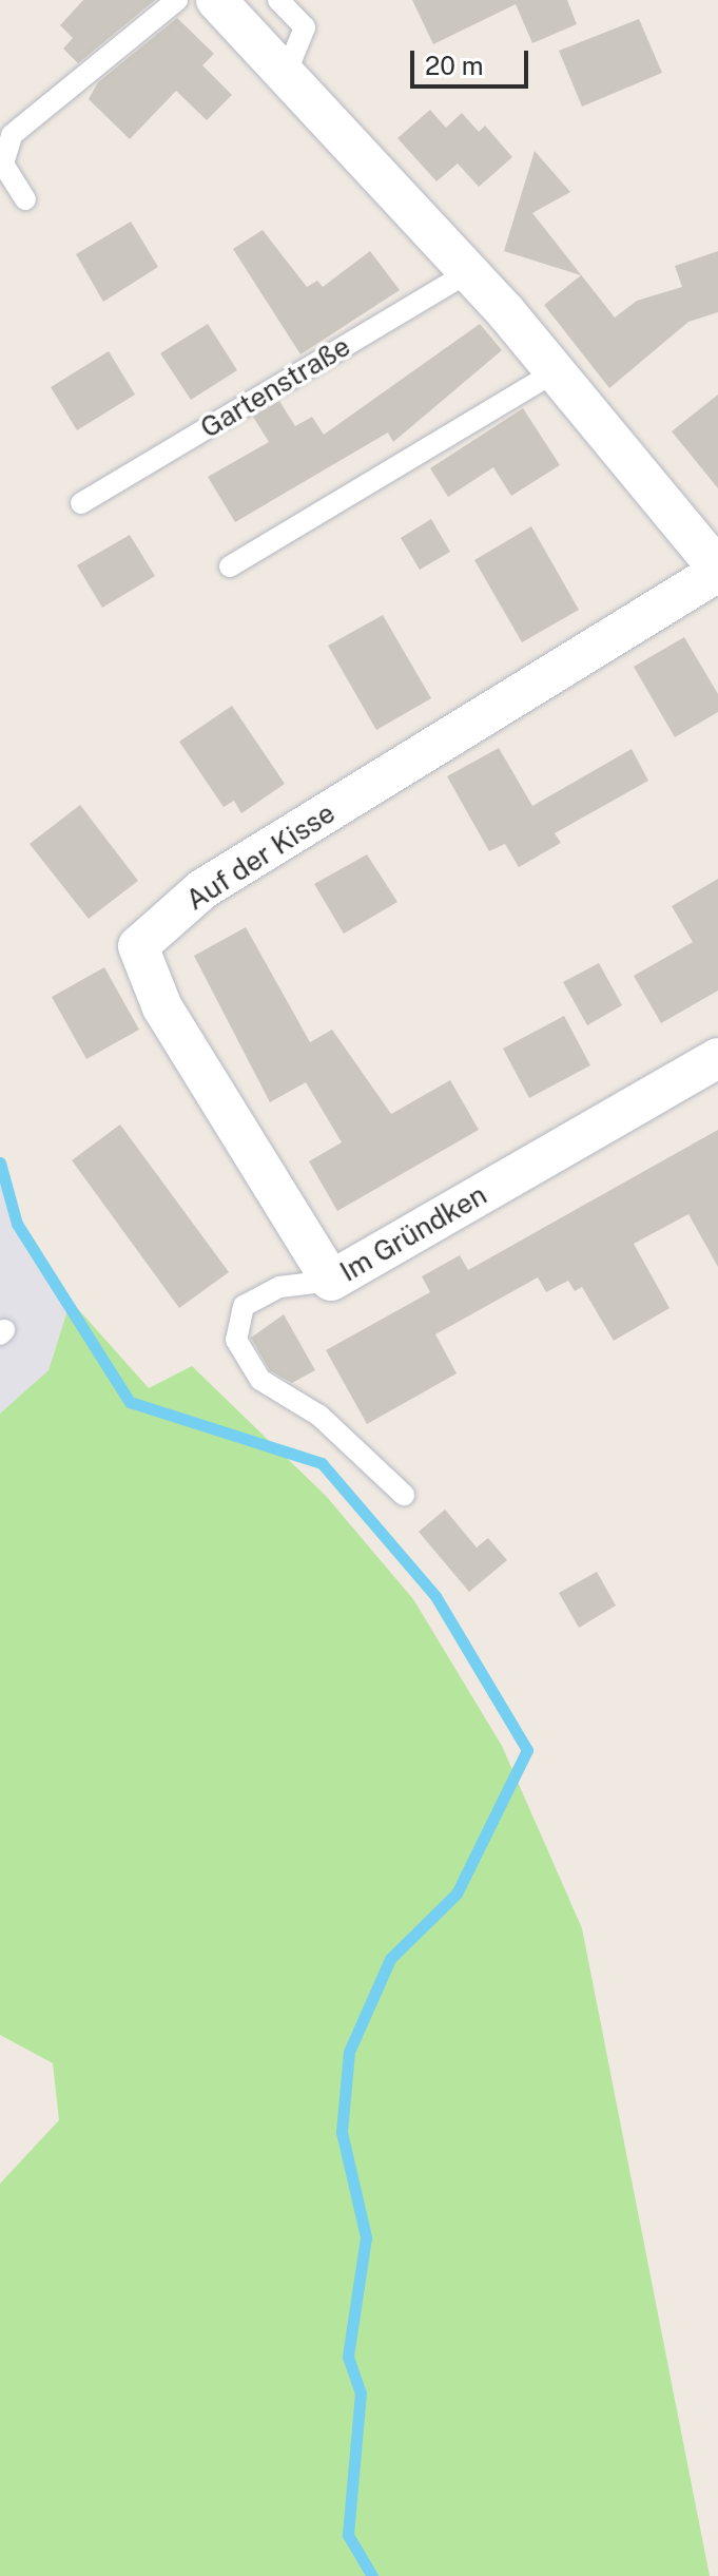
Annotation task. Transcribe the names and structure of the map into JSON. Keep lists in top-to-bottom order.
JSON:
{
  "streets": {
    "street": ["Auf der Kisse", "Im Gründken"],
    "lane": ["Gartenstraße"]
  },
  "crossings": [
    ["Auf der Kisse", "Im Gründken"]
  ],
  "scale_bar": "20 m"
}
